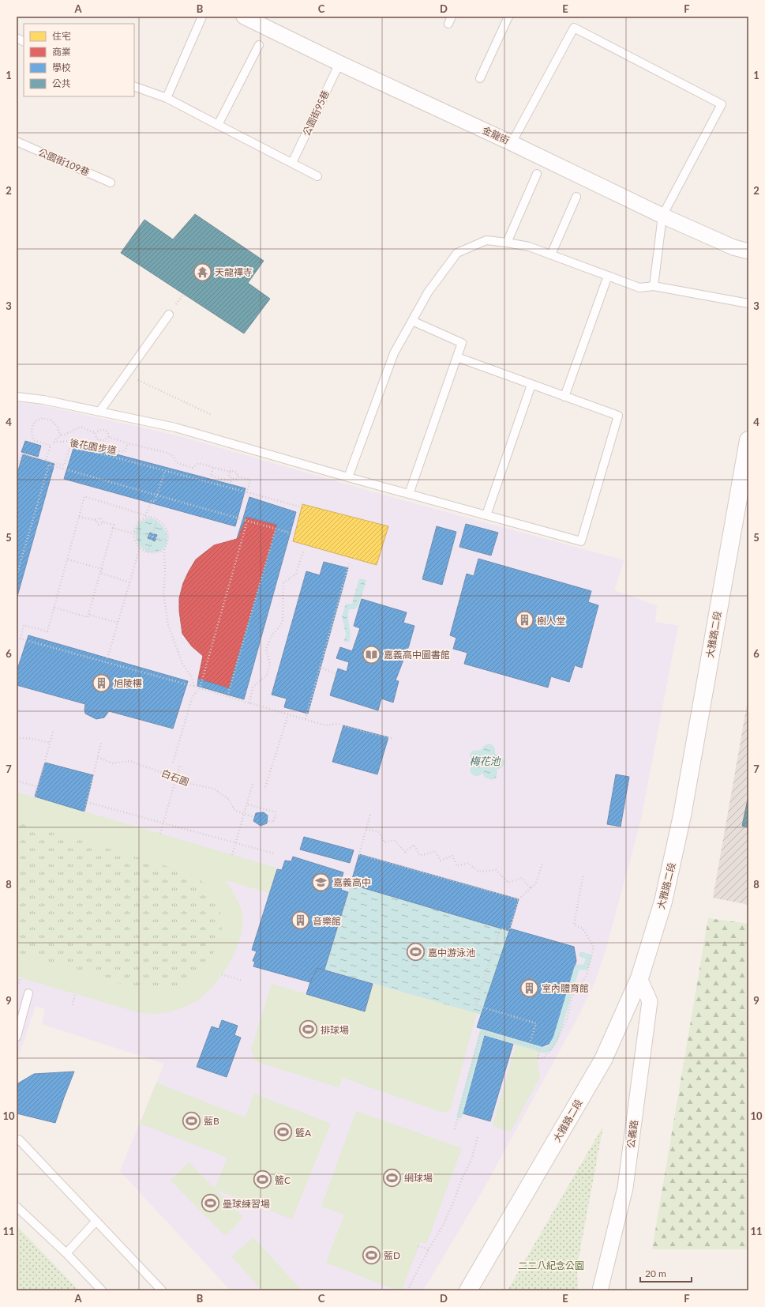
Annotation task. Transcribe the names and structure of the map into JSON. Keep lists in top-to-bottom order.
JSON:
{
  "streets": {
    "main road": ["大雅路二段"],
    "street": ["金龍街", "公義路"],
    "lane": ["公園街95巷", "公園街109巷"],
    "path": ["後花園步道", "白石園"]
  },
  "crossings": [
    ["公園街95巷", "金龍街"],
    ["大雅路二段", "公義路"]
  ],
  "water": ["梅花池"],
  "parks": ["二二八紀念公園"],
  "places": {
    "temple": ["天龍禪寺"],
    "building": [
      "樹人堂",
      "旭陵樓",
      "音樂館",
      "室內體育館"
    ],
    "library": ["嘉義高中圖書館"],
    "school or university": ["嘉義高中"],
    "sports": [
      "嘉中游泳池",
      "排球場",
      "藍B",
      "籃A",
      "網球場",
      "籃C",
      "壘球練習場",
      "藍D"
    ]
  },
  "legend": [
    "住宅",
    "商業",
    "學校",
    "公共"
  ],
  "scale_bar": "20 m",
  "grid": {
    "columns": [
      "A",
      "B",
      "C",
      "D",
      "E",
      "F"
    ],
    "rows": [
      "1",
      "2",
      "3",
      "4",
      "5",
      "6",
      "7",
      "8",
      "9",
      "10",
      "11"
    ]
  }
}
